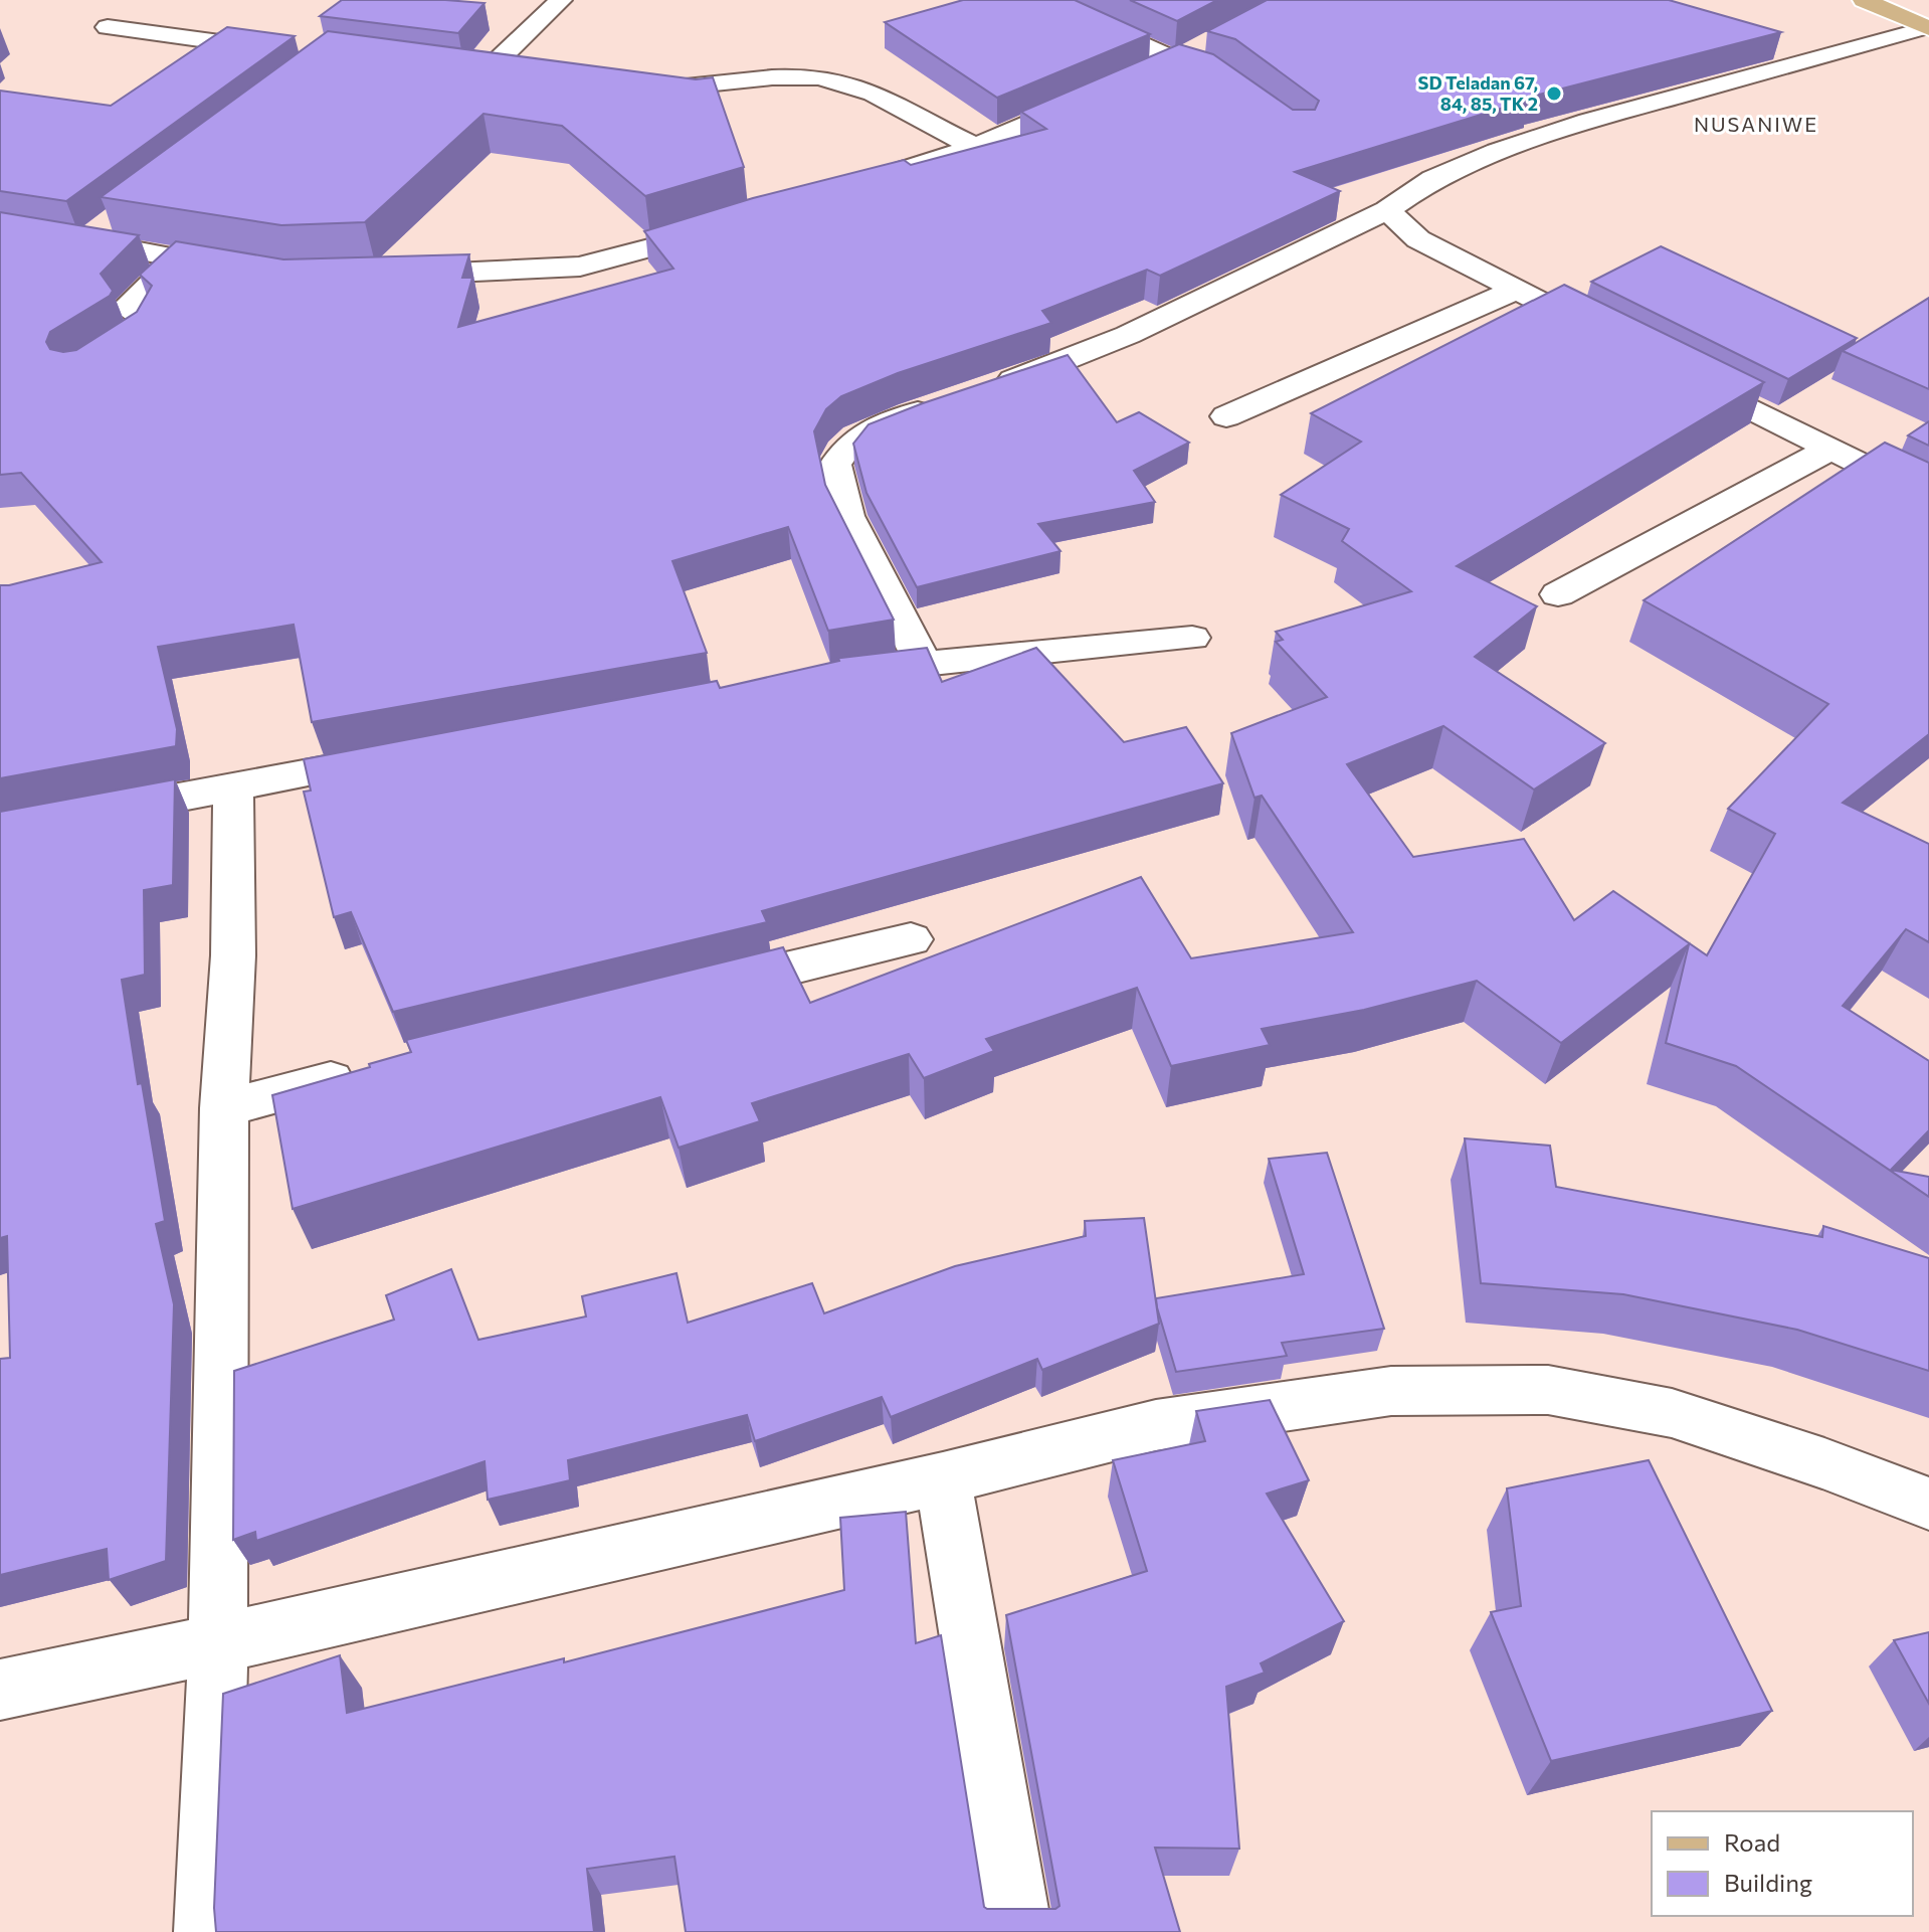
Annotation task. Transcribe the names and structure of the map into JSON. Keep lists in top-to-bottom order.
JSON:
{
  "districts": ["NUSANIWE"],
  "places": ["SD Teladan 67, 84, 85, TK 2"],
  "legend": ["Road", "Building"]
}
